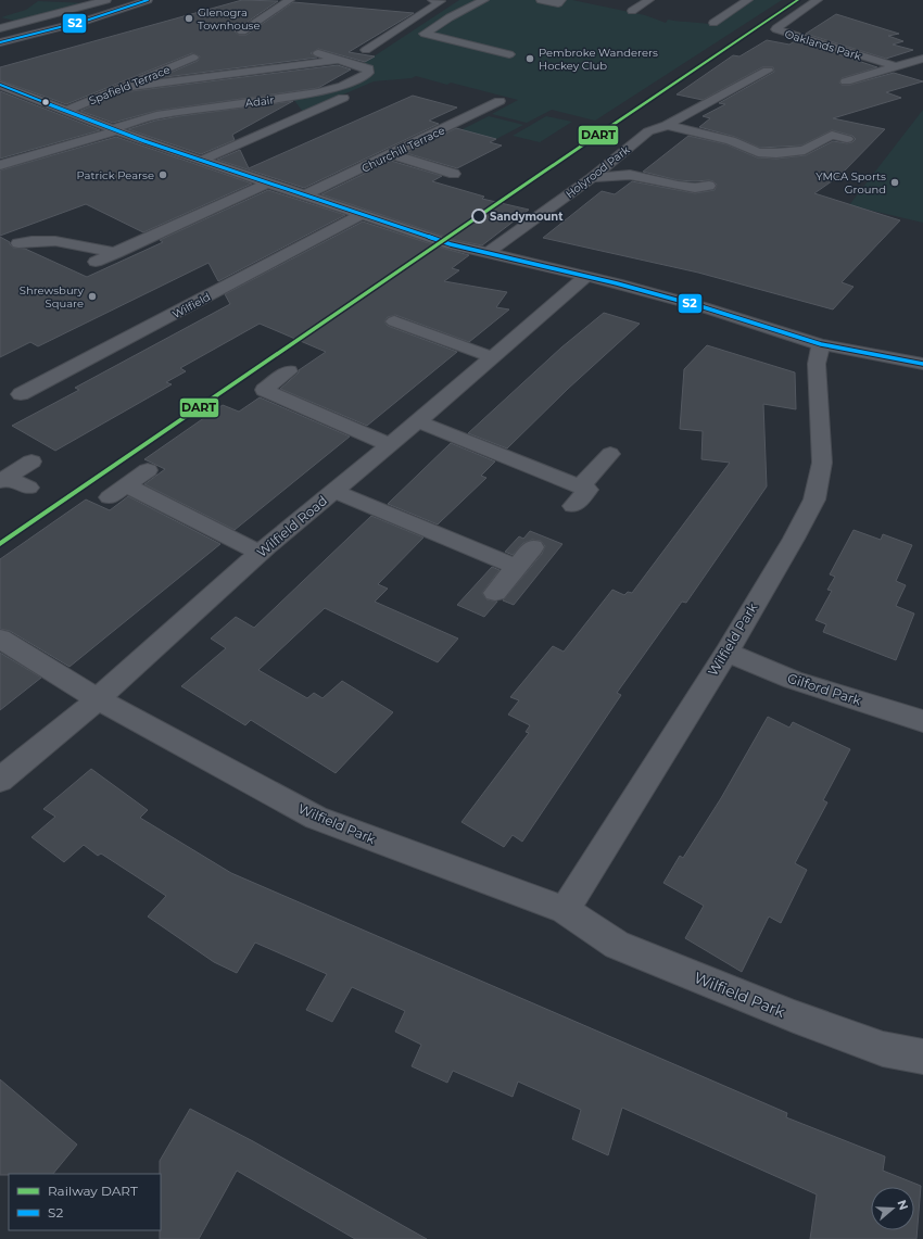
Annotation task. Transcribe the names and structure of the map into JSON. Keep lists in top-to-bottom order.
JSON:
{
  "streets": {
    "street": [
      "Oaklands Park",
      "Spafield Terrace",
      "Adair",
      "Churchill Terrace",
      "Holyrood Park",
      "Wilfield",
      "Wilfield Road",
      "Wilfield Park",
      "Gilford Park"
    ]
  },
  "crossings": [
    ["Spafield Terrace", "Adair"],
    ["Wilfield Road", "Wilfield Park"],
    ["Wilfield Park", "Gilford Park"]
  ],
  "places": [
    "Glenogra Townhouse",
    "Pembroke Wanderers Hockey Club",
    "Patrick Pearse",
    "YMCA Sports Ground",
    "Sandymount",
    "Shrewsbury Square"
  ],
  "lines": ["rail line DART", "transit line S2"],
  "legend": ["Railway DART", "S2"],
  "north": "right"
}
